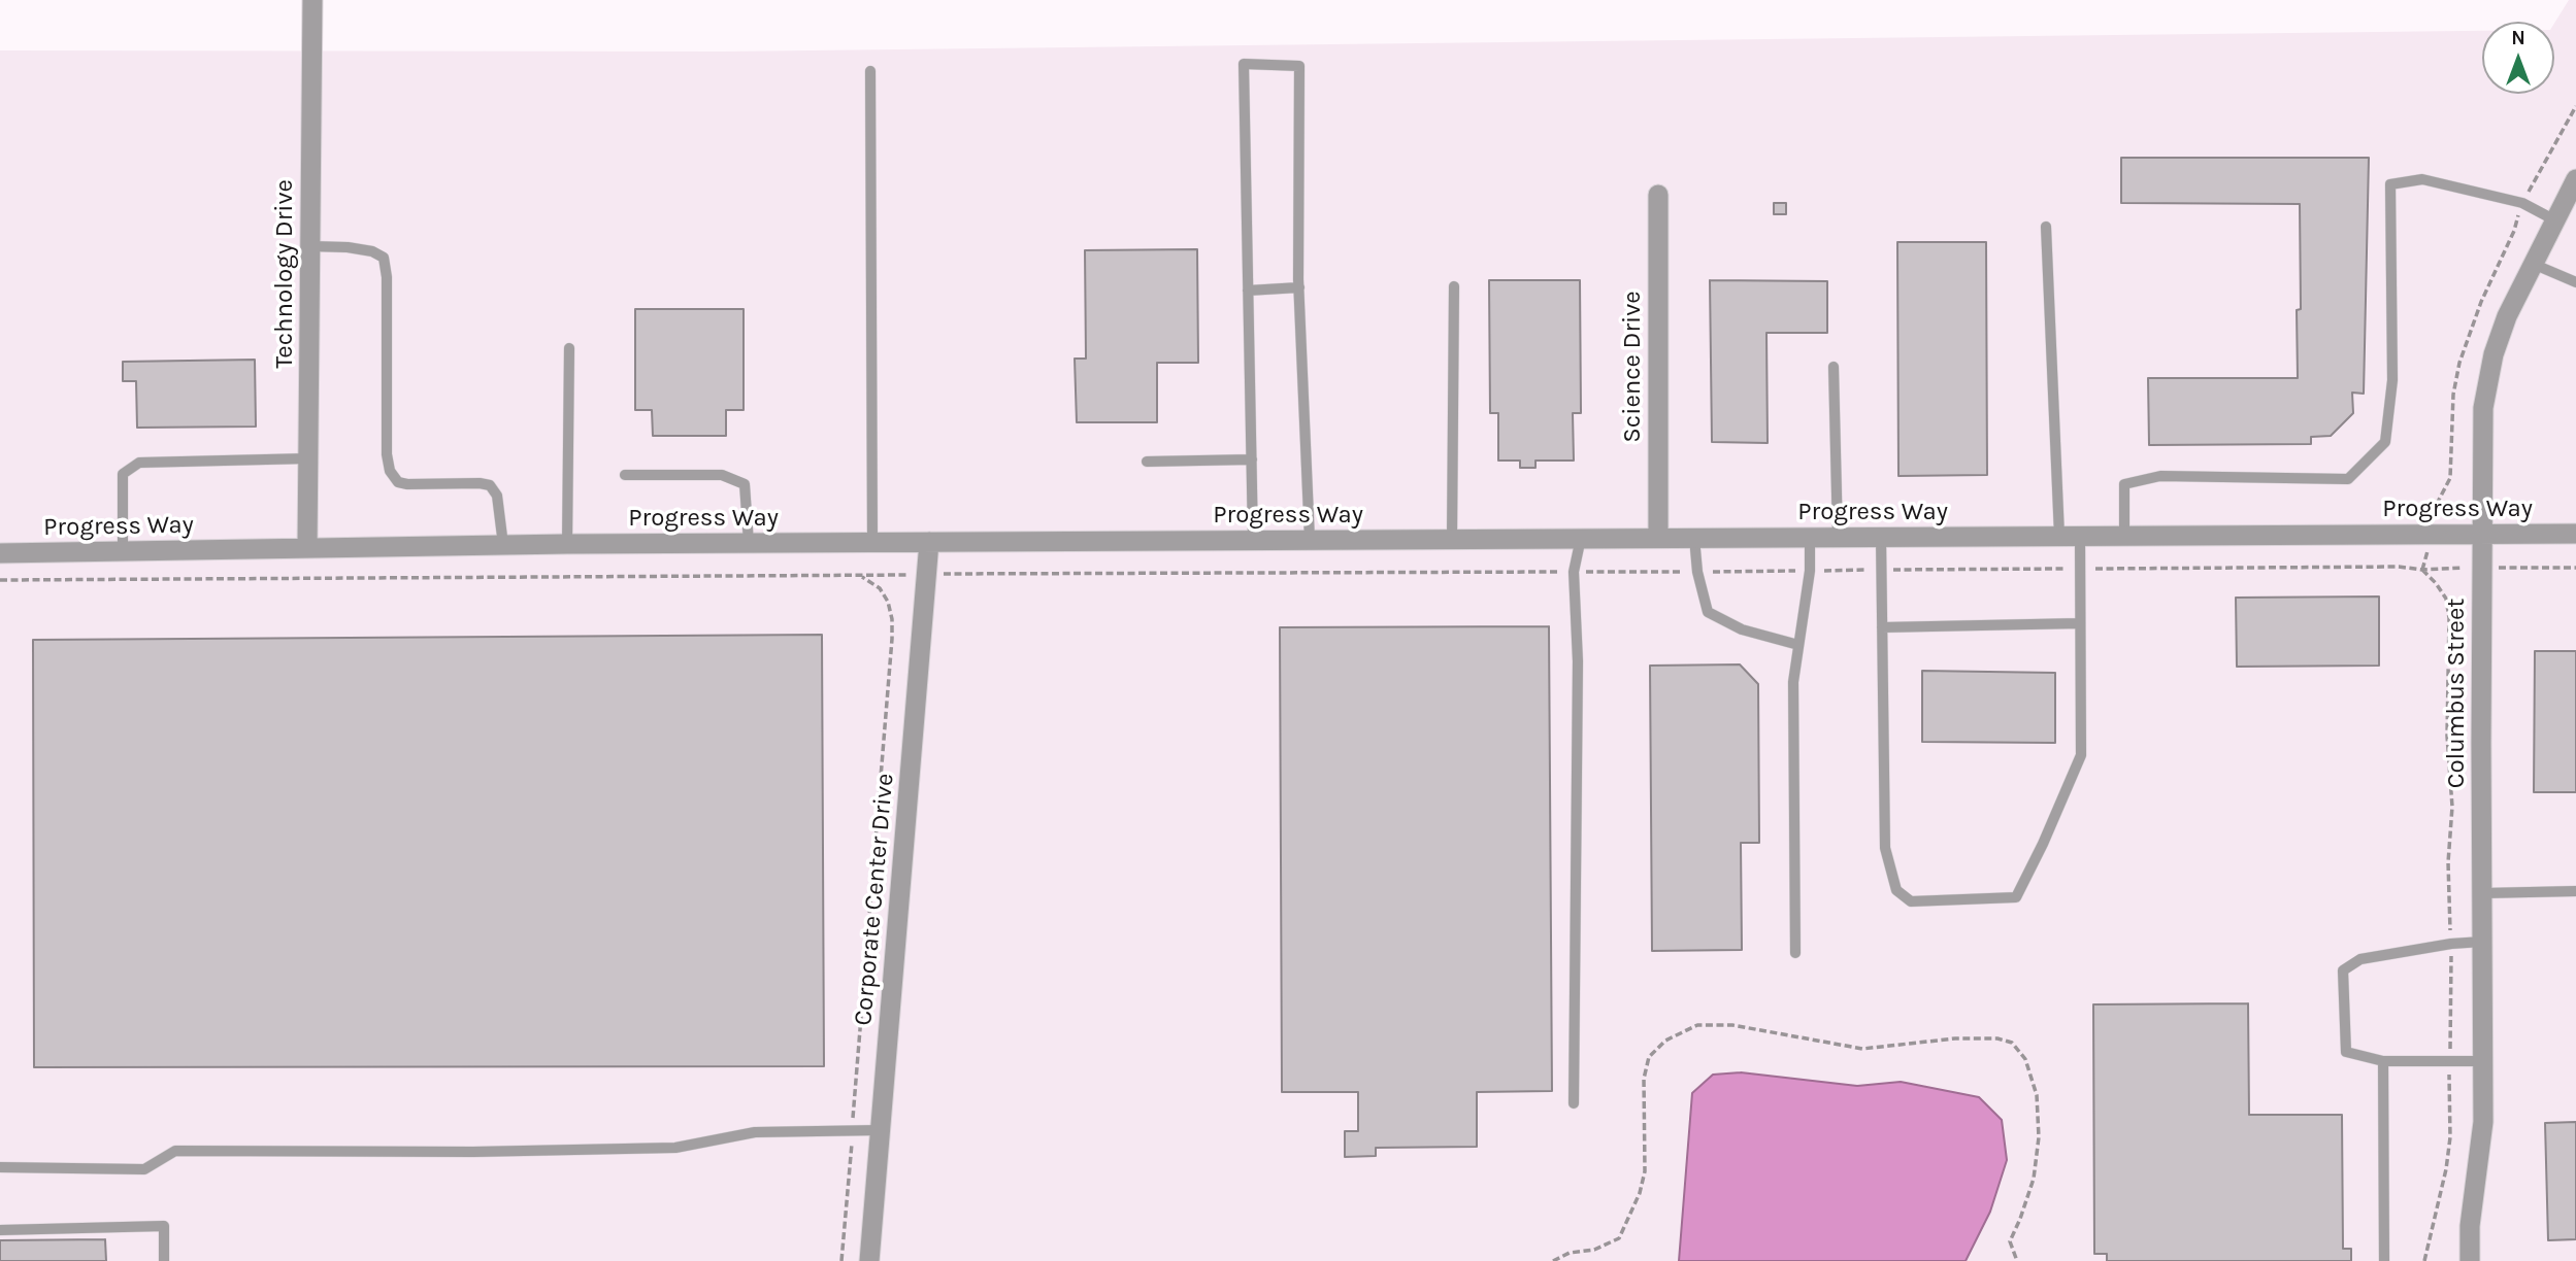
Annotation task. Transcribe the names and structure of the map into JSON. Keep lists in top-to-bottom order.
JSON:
{
  "streets": {
    "street": [
      "Technology Drive",
      "Science Drive",
      "Progress Way",
      "Columbus Street",
      "Corporate Center Drive"
    ]
  },
  "crossings": [
    ["Technology Drive", "Progress Way"],
    ["Science Drive", "Progress Way"],
    ["Progress Way", "Columbus Street"],
    ["Progress Way", "Corporate Center Drive"]
  ],
  "north": "top"
}
